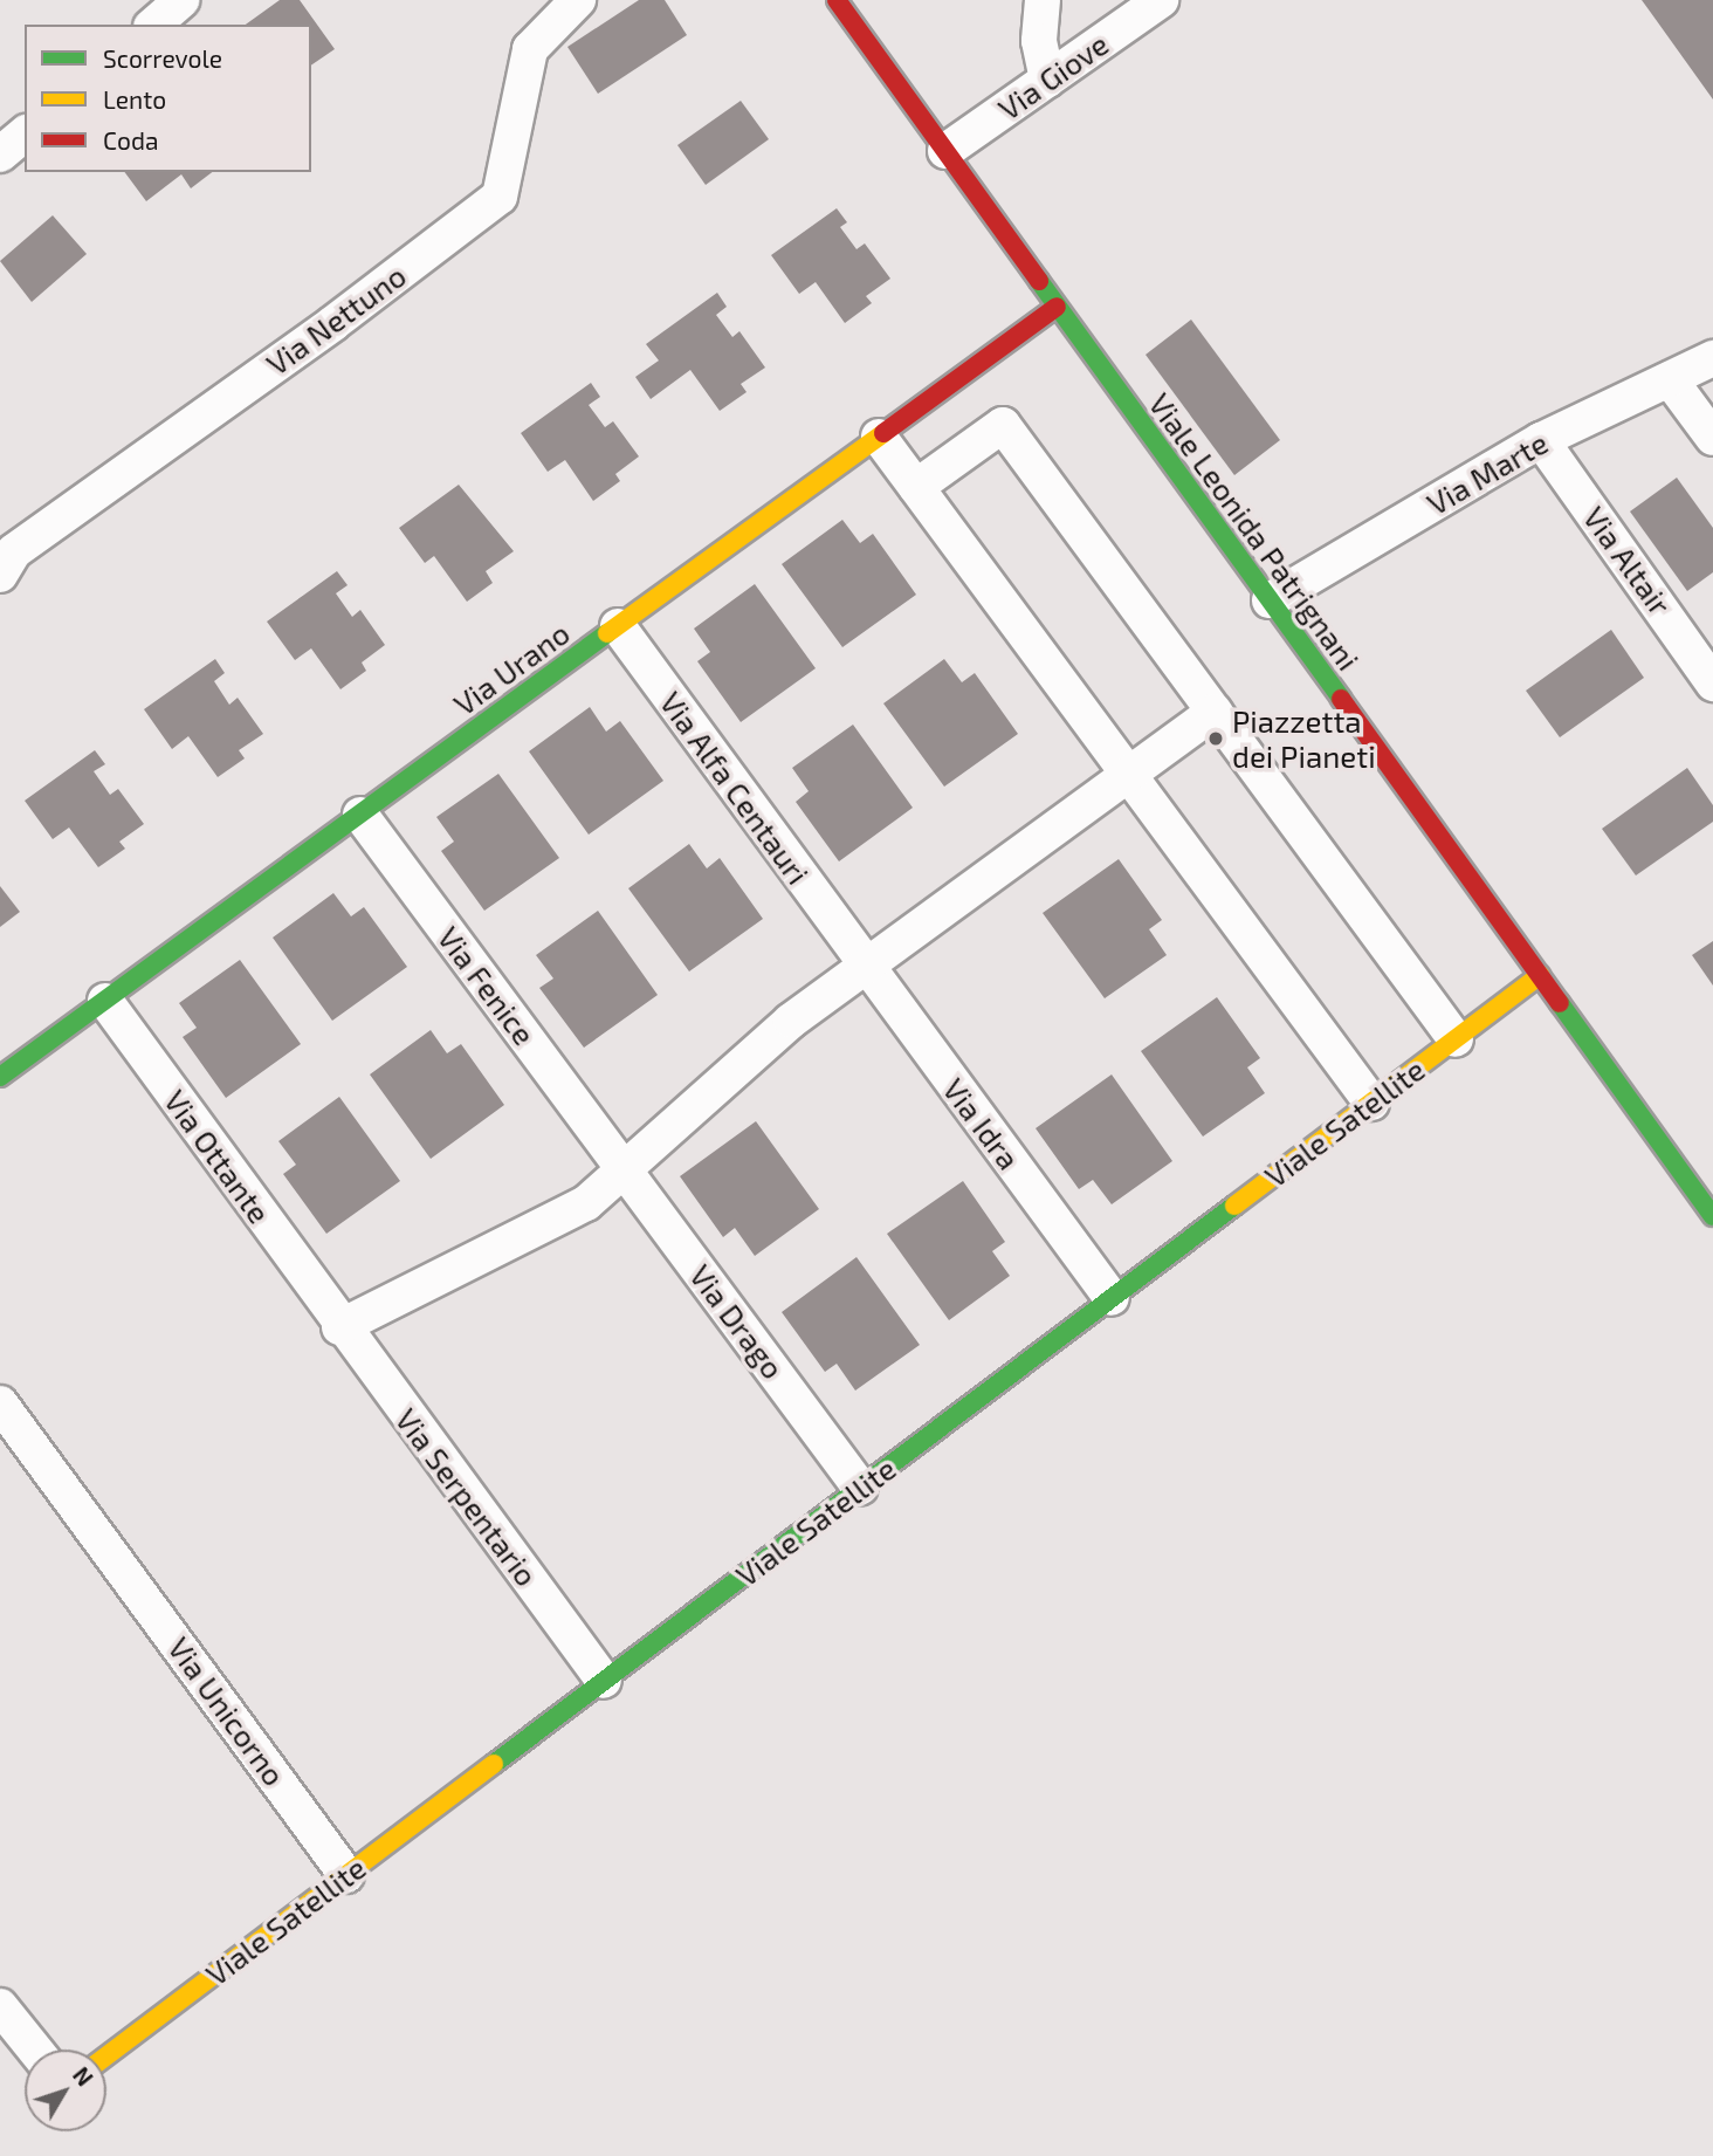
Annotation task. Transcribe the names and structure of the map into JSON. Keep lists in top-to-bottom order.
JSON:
{
  "streets": {
    "street": [
      "Via Giove",
      "Via Nettuno",
      "Via Marte",
      "Viale Leonida Patrignani",
      "Via Altair",
      "Via Urano",
      "Via Alfa Centauri",
      "Via Fenice",
      "Viale Satellite",
      "Via Idra",
      "Via Ottante",
      "Via Drago",
      "Via Serpentario",
      "Via Unicorno"
    ]
  },
  "crossings": [
    ["Via Giove", "Viale Leonida Patrignani"],
    ["Via Marte", "Viale Leonida Patrignani"],
    ["Via Marte", "Via Altair"],
    ["Viale Leonida Patrignani", "Via Urano"],
    ["Viale Leonida Patrignani", "Viale Satellite"],
    ["Via Urano", "Via Alfa Centauri"],
    ["Via Urano", "Via Fenice"],
    ["Via Urano", "Via Ottante"],
    ["Via Alfa Centauri", "Via Idra"],
    ["Via Fenice", "Via Drago"],
    ["Viale Satellite", "Via Idra"],
    ["Viale Satellite", "Via Drago"],
    ["Viale Satellite", "Via Serpentario"],
    ["Viale Satellite", "Via Unicorno"],
    ["Via Ottante", "Via Serpentario"]
  ],
  "places": ["Piazzetta dei Pianeti"],
  "legend": ["Scorrevole", "Lento", "Coda"],
  "north": "top right"
}
